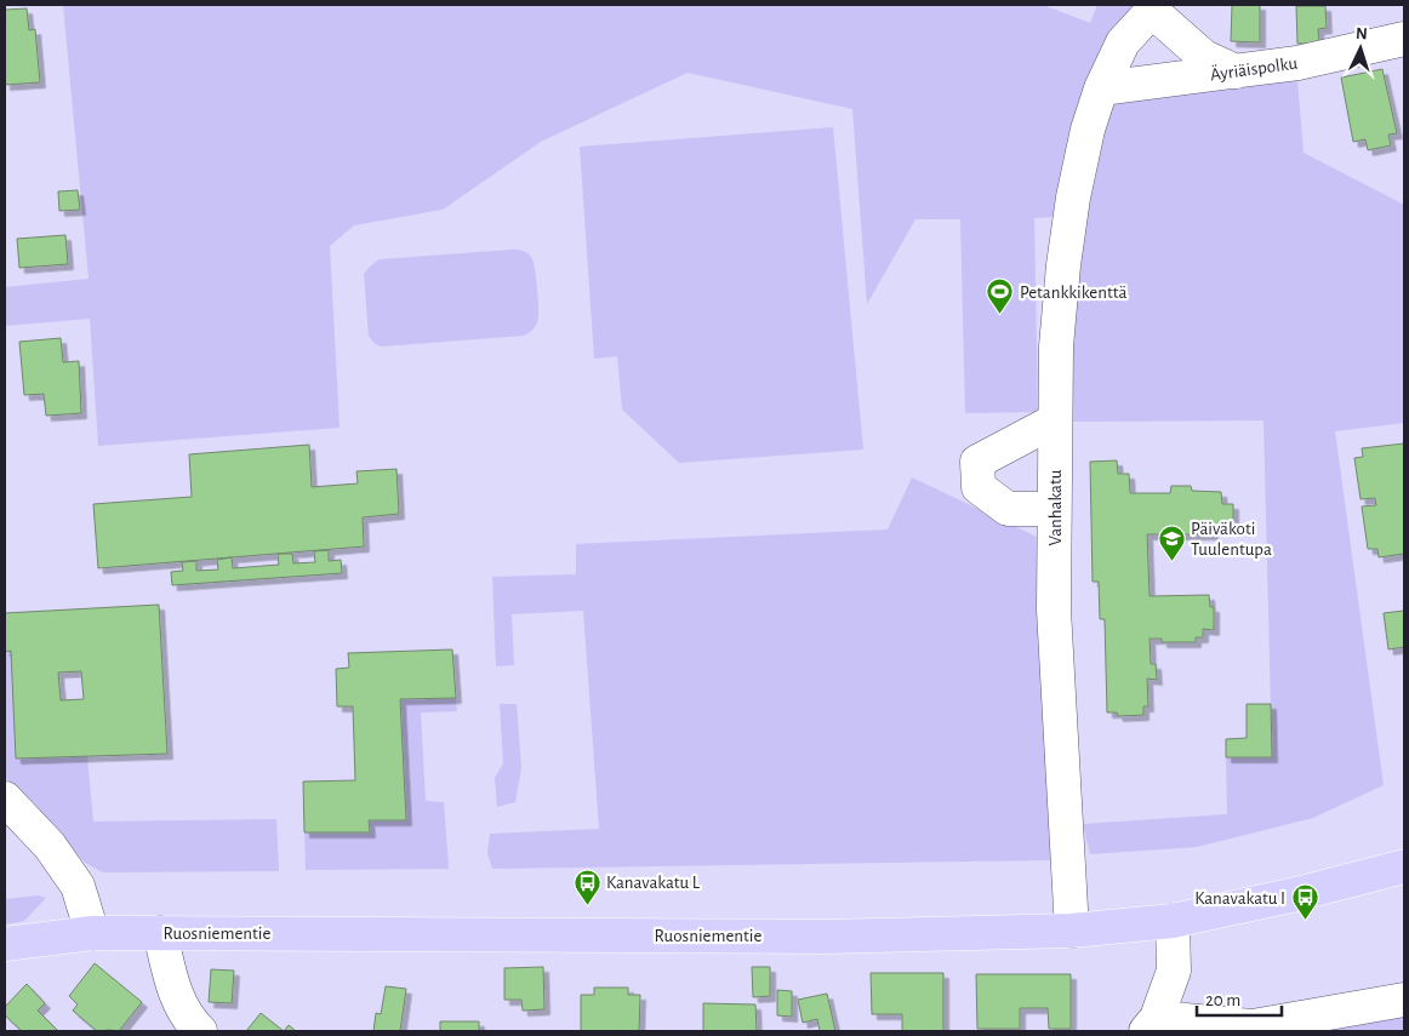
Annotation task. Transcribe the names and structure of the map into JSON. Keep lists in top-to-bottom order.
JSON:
{
  "streets": {
    "main road": ["Ruosniementie"],
    "street": ["Äyriäispolku", "Vanhakatu"]
  },
  "crossings": [
    ["Äyriäispolku", "Vanhakatu"],
    ["Vanhakatu", "Ruosniementie"]
  ],
  "places": {
    "sports": ["Petankkikenttä"],
    "school or university": ["Päiväkoti Tuulentupa"],
    "bus stop": ["Kanavakatu L", "Kanavakatu I"]
  },
  "scale_bar": "20 m",
  "north": "top"
}
